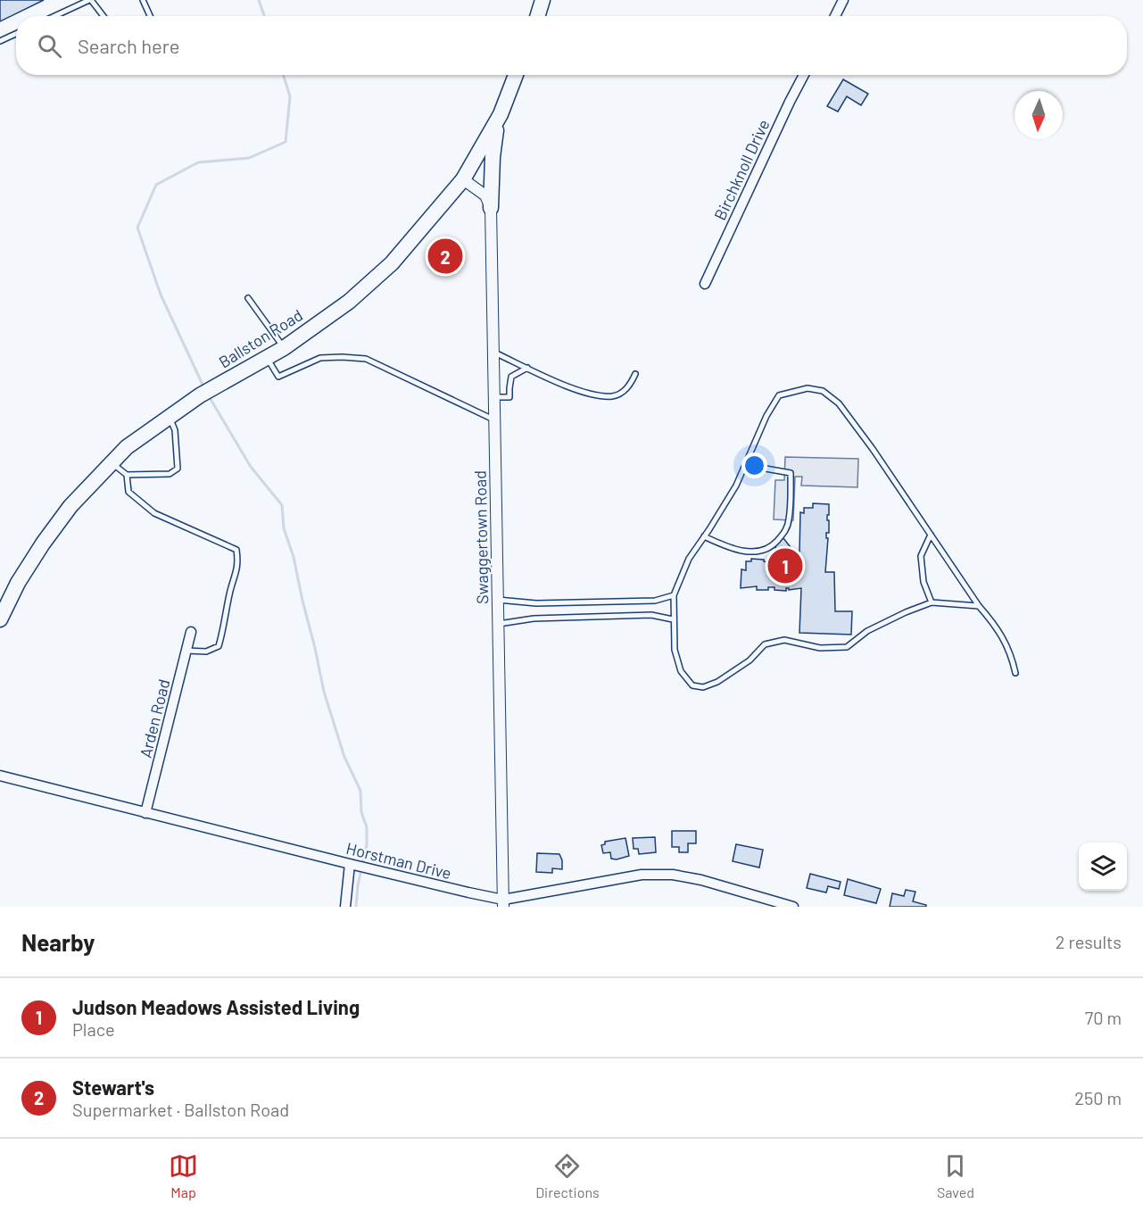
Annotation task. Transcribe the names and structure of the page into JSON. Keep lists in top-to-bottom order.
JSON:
{
  "streets": {
    "main road": ["Ballston Road"],
    "street": [
      "Birchknoll Drive",
      "Swaggertown Road",
      "Arden Road",
      "Horstman Drive"
    ]
  },
  "crossings": [
    ["Swaggertown Road", "Horstman Drive"],
    ["Arden Road", "Horstman Drive"]
  ],
  "north": "bottom",
  "page": {
    "search": "Search here",
    "pins": ["2", "1"],
    "heading": ["Nearby", "2 results"],
    "list": [
      {
        "mark": "1",
        "name": "Judson Meadows Assisted Living",
        "note": "Place",
        "value": "70 m"
      },
      {
        "mark": "2",
        "name": "Stewart's",
        "note": "Supermarket · Ballston Road",
        "value": "250 m"
      }
    ],
    "nav": ["Map", "Directions", "Saved"]
  }
}
